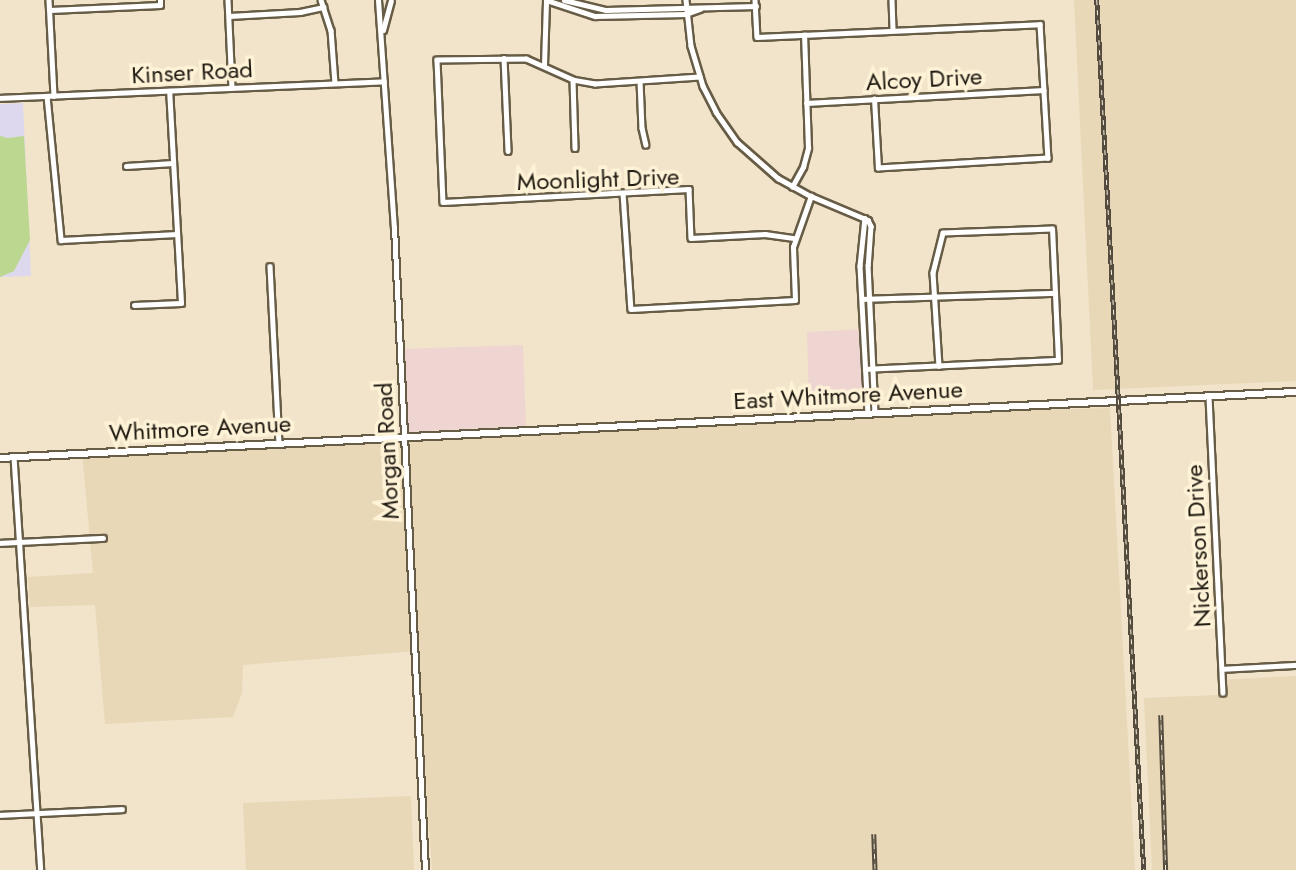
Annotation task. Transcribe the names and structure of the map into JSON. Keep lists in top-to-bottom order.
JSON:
{
  "streets": {
    "main road": ["East Whitmore Avenue", "Whitmore Avenue"],
    "street": [
      "Kinser Road",
      "Alcoy Drive",
      "Moonlight Drive",
      "Morgan Road",
      "Nickerson Drive"
    ]
  },
  "crossings": [
    ["Kinser Road", "Morgan Road"],
    ["East Whitmore Avenue", "Whitmore Avenue"],
    ["East Whitmore Avenue", "Morgan Road"],
    ["East Whitmore Avenue", "Nickerson Drive"],
    ["Whitmore Avenue", "Morgan Road"]
  ]
}
